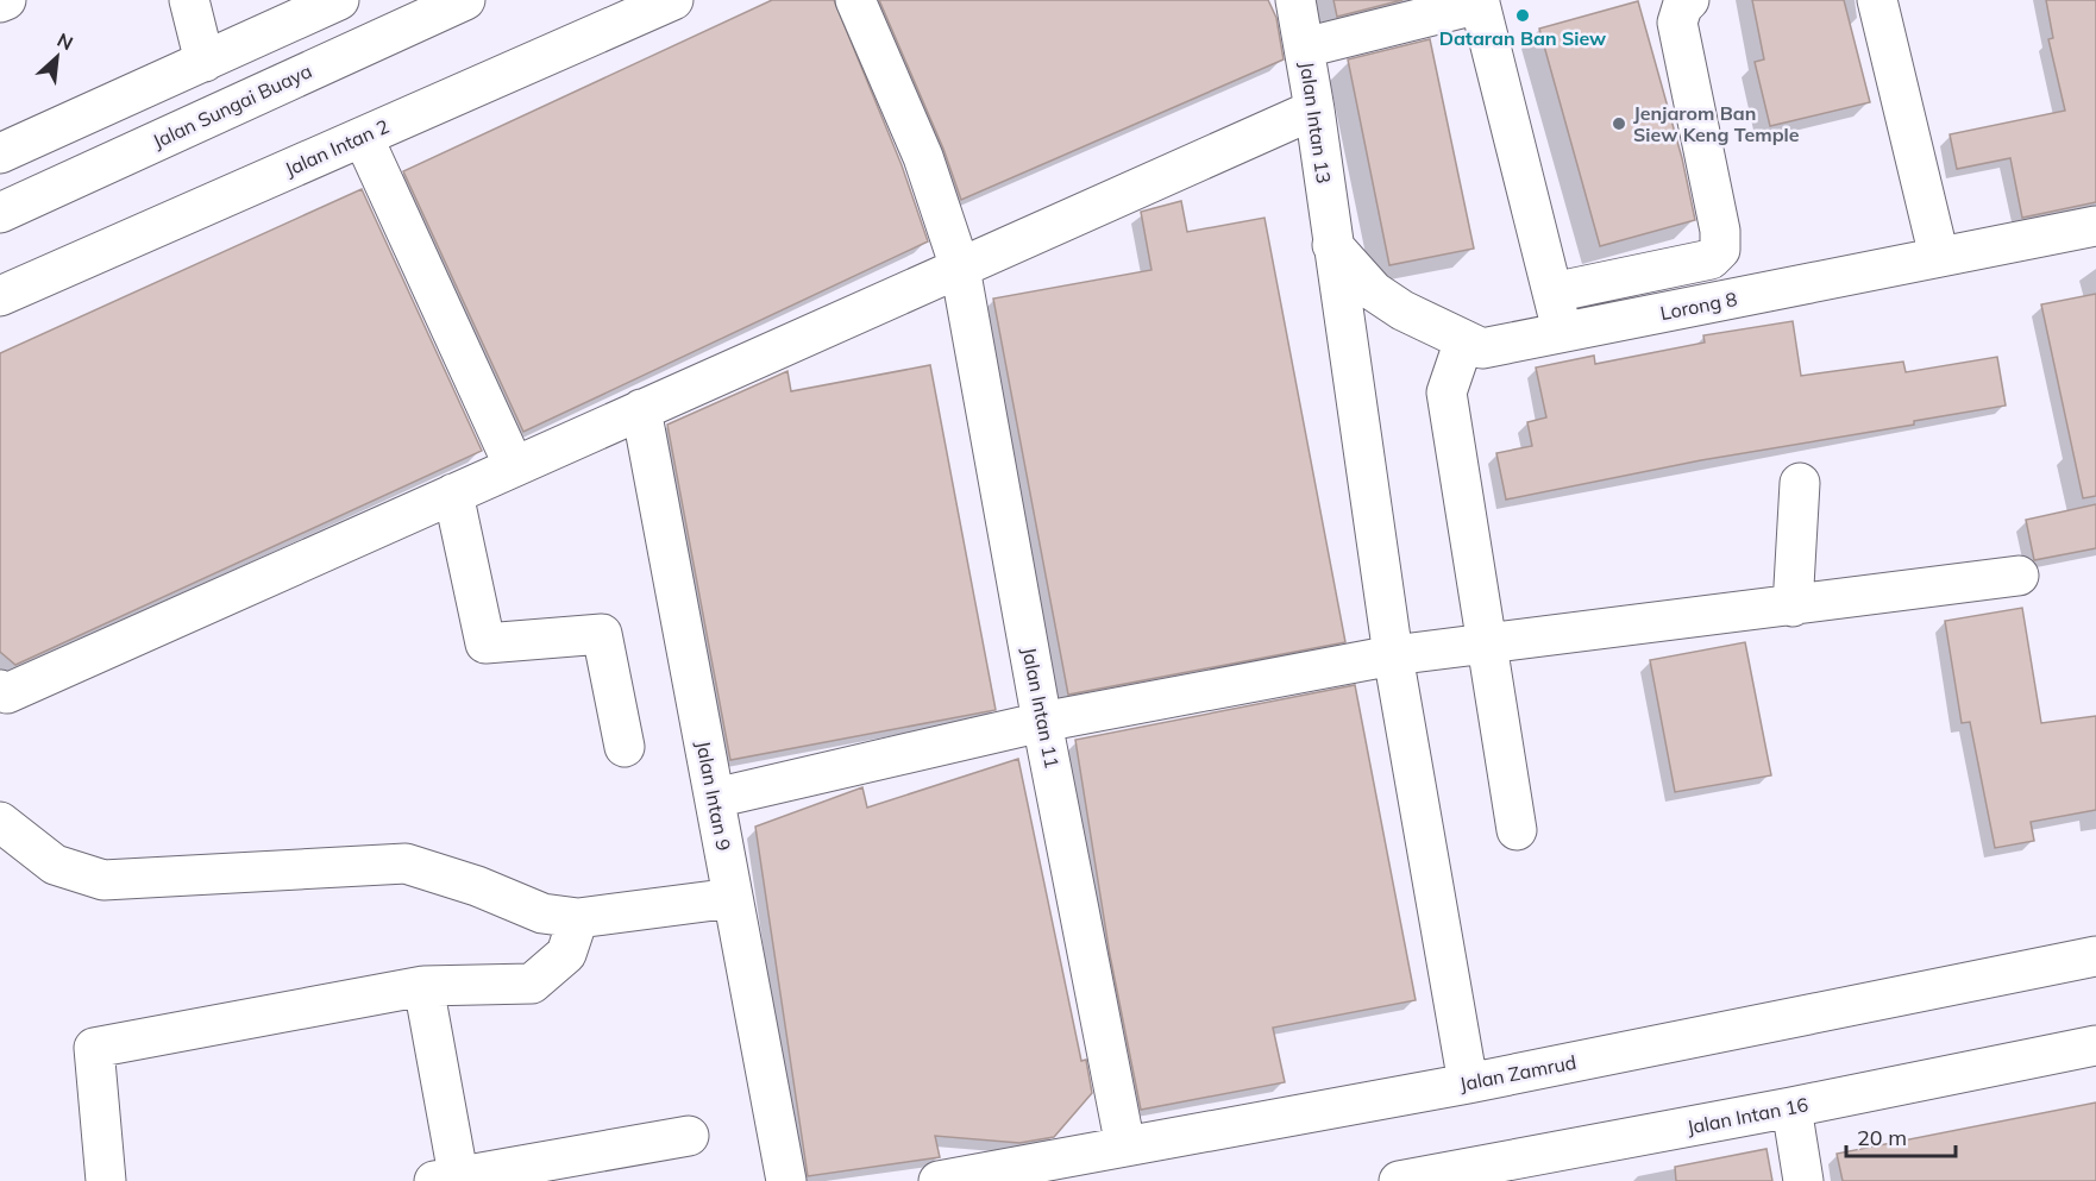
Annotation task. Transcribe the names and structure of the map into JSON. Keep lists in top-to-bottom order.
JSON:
{
  "streets": {
    "street": [
      "Jalan Sungai Buaya",
      "Jalan Intan 13",
      "Jalan Intan 2",
      "Lorong 8",
      "Jalan Intan 11",
      "Jalan Intan 9",
      "Jalan Zamrud",
      "Jalan Intan 16"
    ]
  },
  "crossings": [
    ["Jalan Intan 13", "Lorong 8"],
    ["Jalan Intan 13", "Jalan Zamrud"],
    ["Jalan Intan 11", "Jalan Zamrud"]
  ],
  "places": ["Dataran Ban Siew", "Jenjarom Ban Siew Keng Temple"],
  "scale_bar": "20 m",
  "north": "top right"
}
